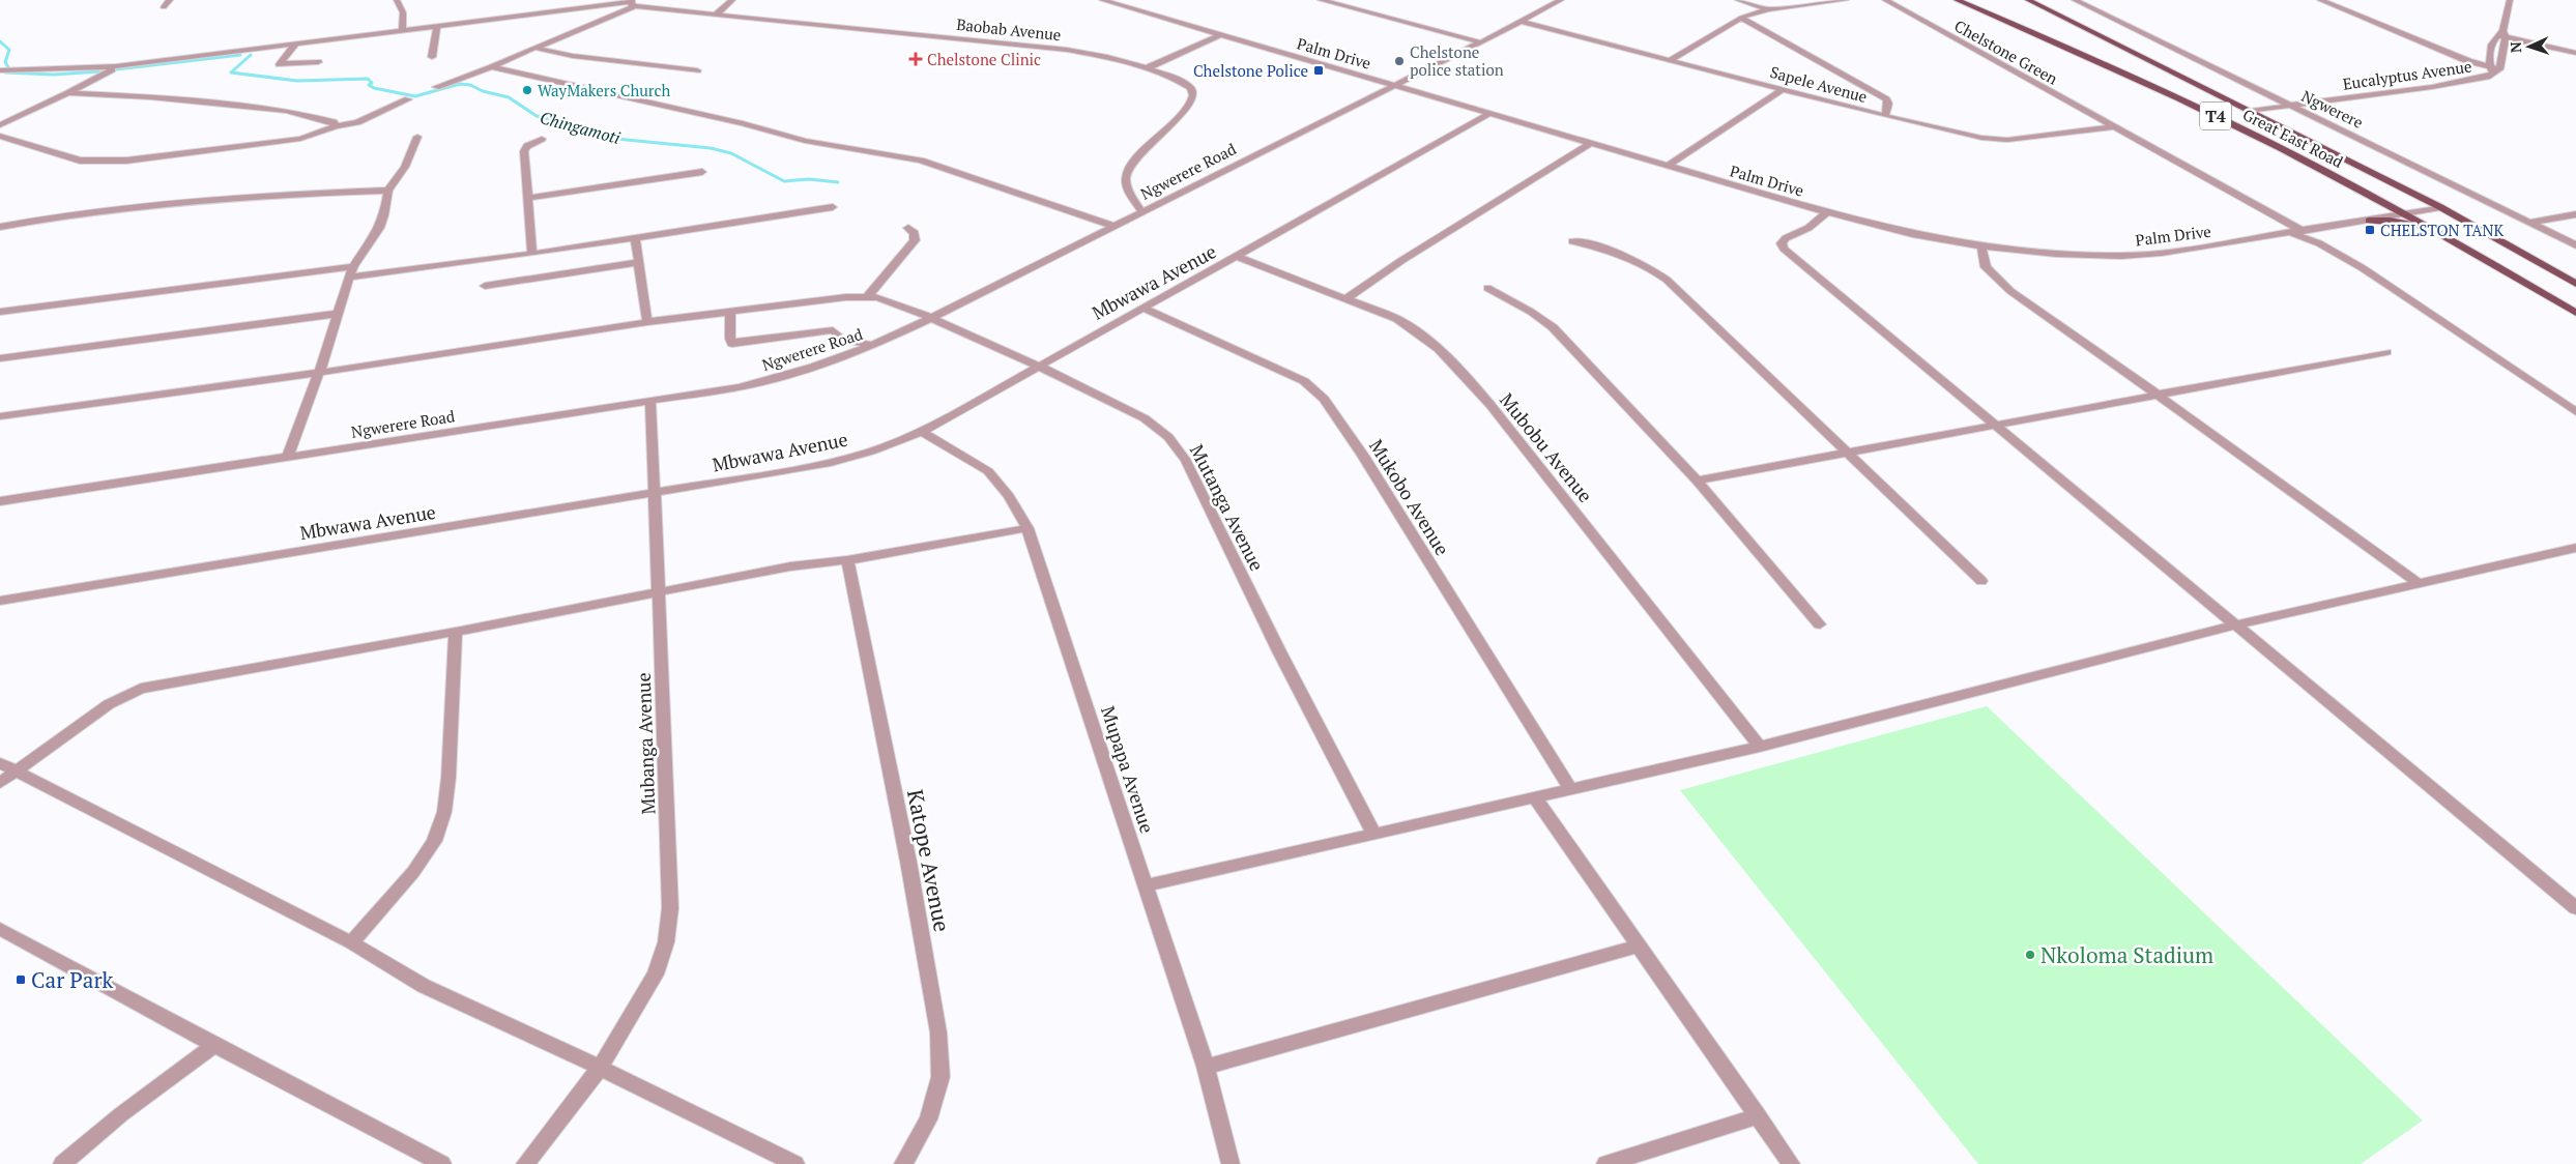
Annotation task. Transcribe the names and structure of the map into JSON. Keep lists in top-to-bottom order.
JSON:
{
  "streets": {
    "main road": ["T4", "Great East Road"],
    "street": [
      "Baobab Avenue",
      "Chelstone Green",
      "Palm Drive",
      "Eucalyptus Avenue",
      "Sapele Avenue",
      "Ngwerere",
      "Ngwerere Road",
      "Mbwawa Avenue",
      "Mubobu Avenue",
      "Mukobo Avenue",
      "Mutanga Avenue",
      "Mubanga Avenue",
      "Mupapa Avenue",
      "Katope Avenue"
    ]
  },
  "crossings": [
    ["Baobab Avenue", "Ngwerere Road"],
    ["Chelstone Green", "Palm Drive"],
    ["Chelstone Green", "Sapele Avenue"],
    ["Palm Drive", "Great East Road"],
    ["Palm Drive", "Ngwerere Road"],
    ["Palm Drive", "Mbwawa Avenue"],
    ["Eucalyptus Avenue", "Ngwerere"],
    ["Eucalyptus Avenue", "Great East Road"],
    ["Sapele Avenue", "Ngwerere Road"],
    ["Ngwerere Road", "Mutanga Avenue"],
    ["Ngwerere Road", "Mubanga Avenue"],
    ["Mbwawa Avenue", "Mubobu Avenue"],
    ["Mbwawa Avenue", "Mukobo Avenue"],
    ["Mbwawa Avenue", "Mutanga Avenue"],
    ["Mbwawa Avenue", "Mubanga Avenue"],
    ["Mbwawa Avenue", "Mupapa Avenue"]
  ],
  "water": ["Chingamoti"],
  "places": {
    "health": ["Chelstone Clinic"],
    "other": ["Chelstone police station", "WayMakers Church", "Nkoloma Stadium"],
    "transit": ["Chelstone Police", "CHELSTON TANK", "Car Park"]
  },
  "north": "left"
}
